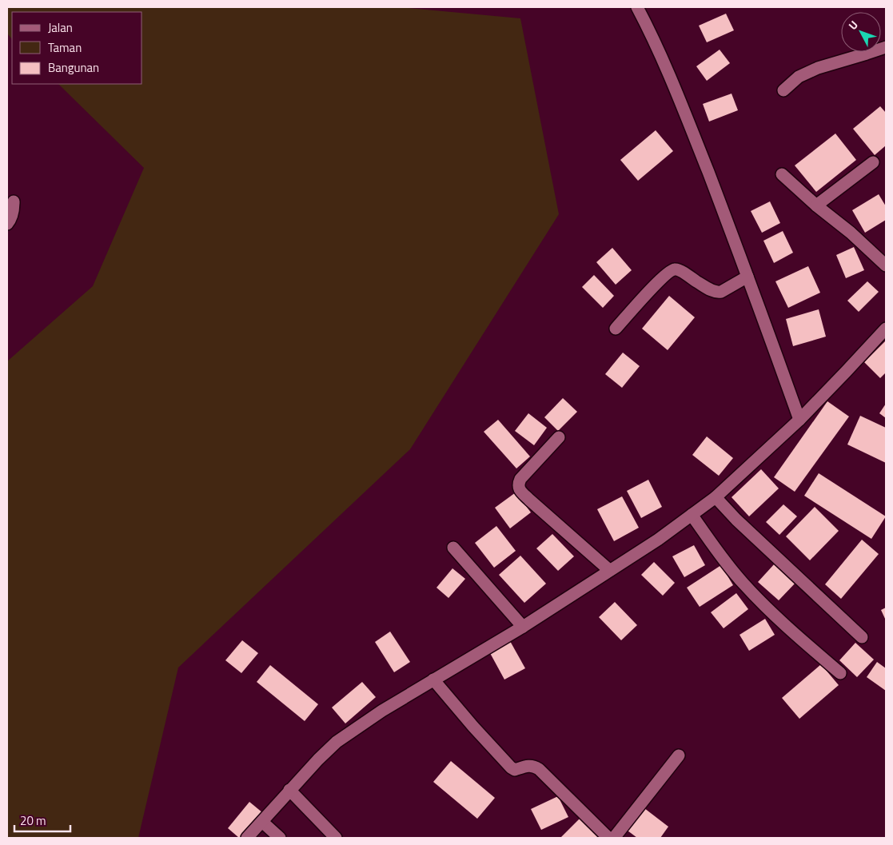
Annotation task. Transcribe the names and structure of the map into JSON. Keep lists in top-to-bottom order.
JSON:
{
  "legend": ["Jalan", "Taman", "Bangunan"],
  "scale_bar": "20 m",
  "north": "top left"
}
